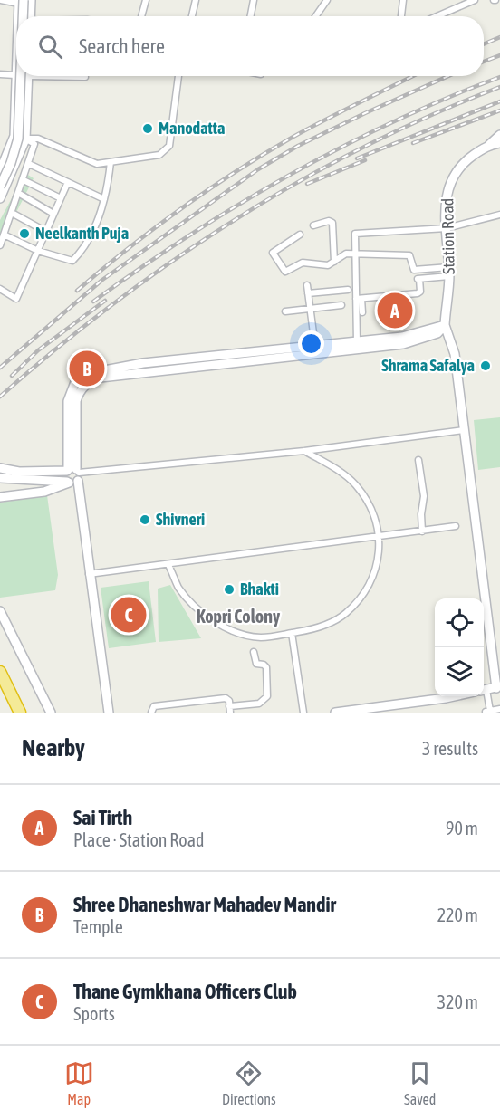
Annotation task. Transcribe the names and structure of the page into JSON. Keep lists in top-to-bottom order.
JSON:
{
  "streets": {
    "main road": ["Station Road"]
  },
  "districts": ["Kopri Colony"],
  "places": [
    "Manodatta",
    "Neelkanth Puja",
    "Shrama Safalya",
    "Shivneri",
    "Bhakti"
  ],
  "page": {
    "search": "Search here",
    "pins": ["A", "B", "C"],
    "heading": ["Nearby", "3 results"],
    "list": [
      {
        "mark": "A",
        "name": "Sai Tirth",
        "note": "Place · Station Road",
        "value": "90 m"
      },
      {
        "mark": "B",
        "name": "Shree Dhaneshwar Mahadev Mandir",
        "note": "Temple",
        "value": "220 m"
      },
      {
        "mark": "C",
        "name": "Thane Gymkhana Officers Club",
        "note": "Sports",
        "value": "320 m"
      }
    ],
    "nav": ["Map", "Directions", "Saved"]
  }
}
